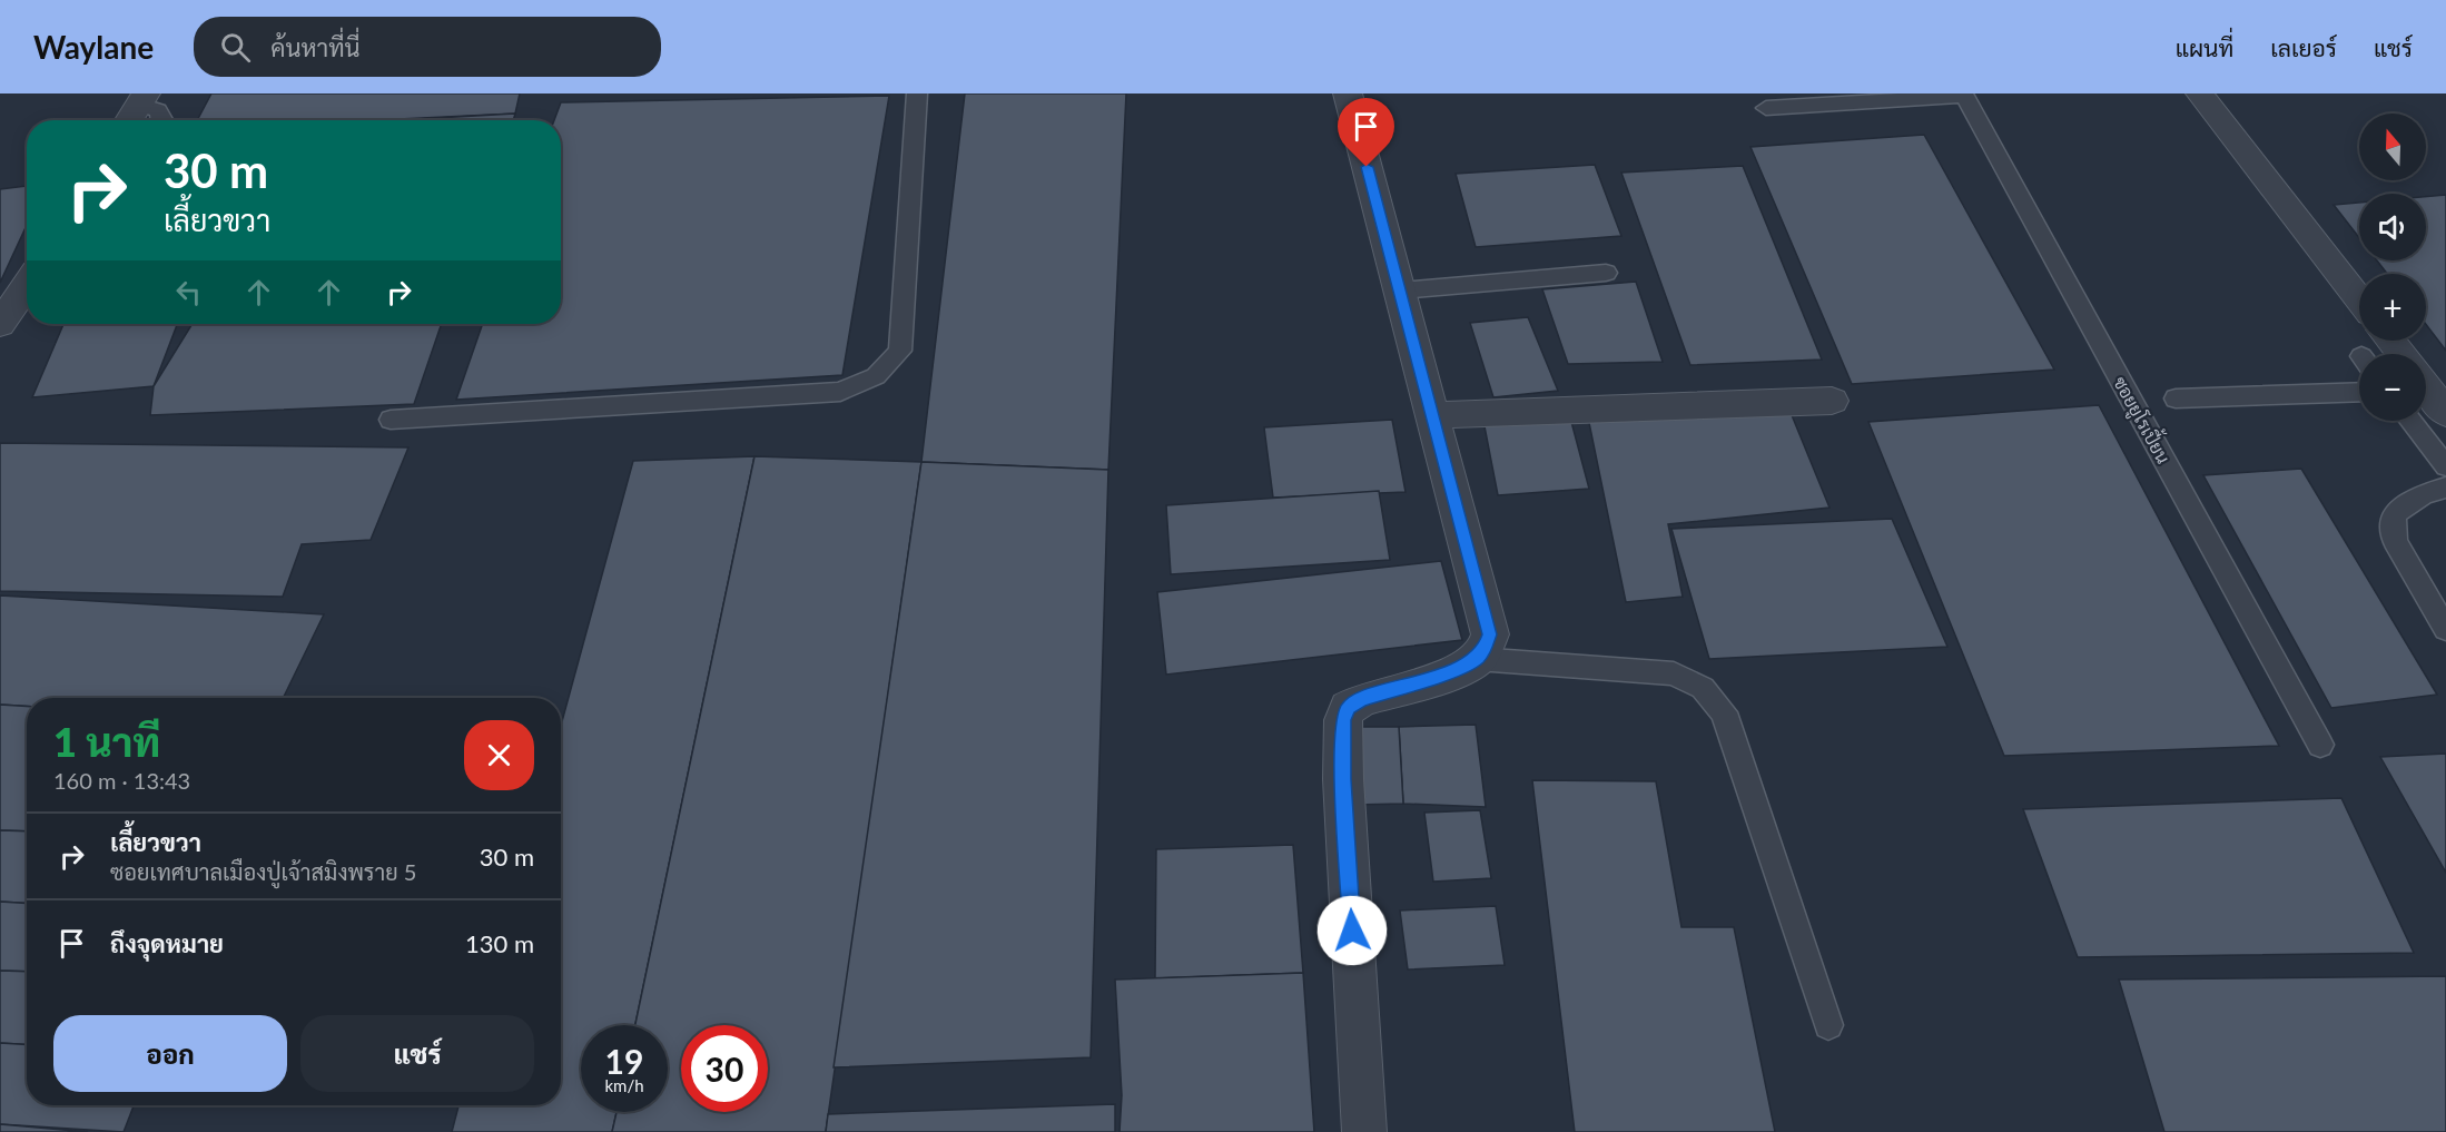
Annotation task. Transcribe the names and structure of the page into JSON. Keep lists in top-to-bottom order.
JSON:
{
  "streets": {
    "lane": ["ซอยยูโรเปี้ยน"]
  },
  "north": "top",
  "page": {
    "header": "Waylane",
    "search": "ค้นหาที่นี่",
    "nav": ["แผนที่", "เลเยอร์", "แชร์"],
    "map_buttons": ["+", "−"],
    "turn": ["30 m", "เลี้ยวขวา"],
    "heading": ["1 นาที", "160 m · 13:43"],
    "list": [
      {
        "name": "เลี้ยวขวา",
        "note": "ซอยเทศบาลเมืองปู่เจ้าสมิงพราย 5",
        "value": "30 m"
      },
      {
        "name": "ถึงจุดหมาย",
        "value": "130 m"
      }
    ],
    "buttons": ["ออก", "แชร์"],
    "speed": "19 km/h",
    "limit": "30"
  }
}
